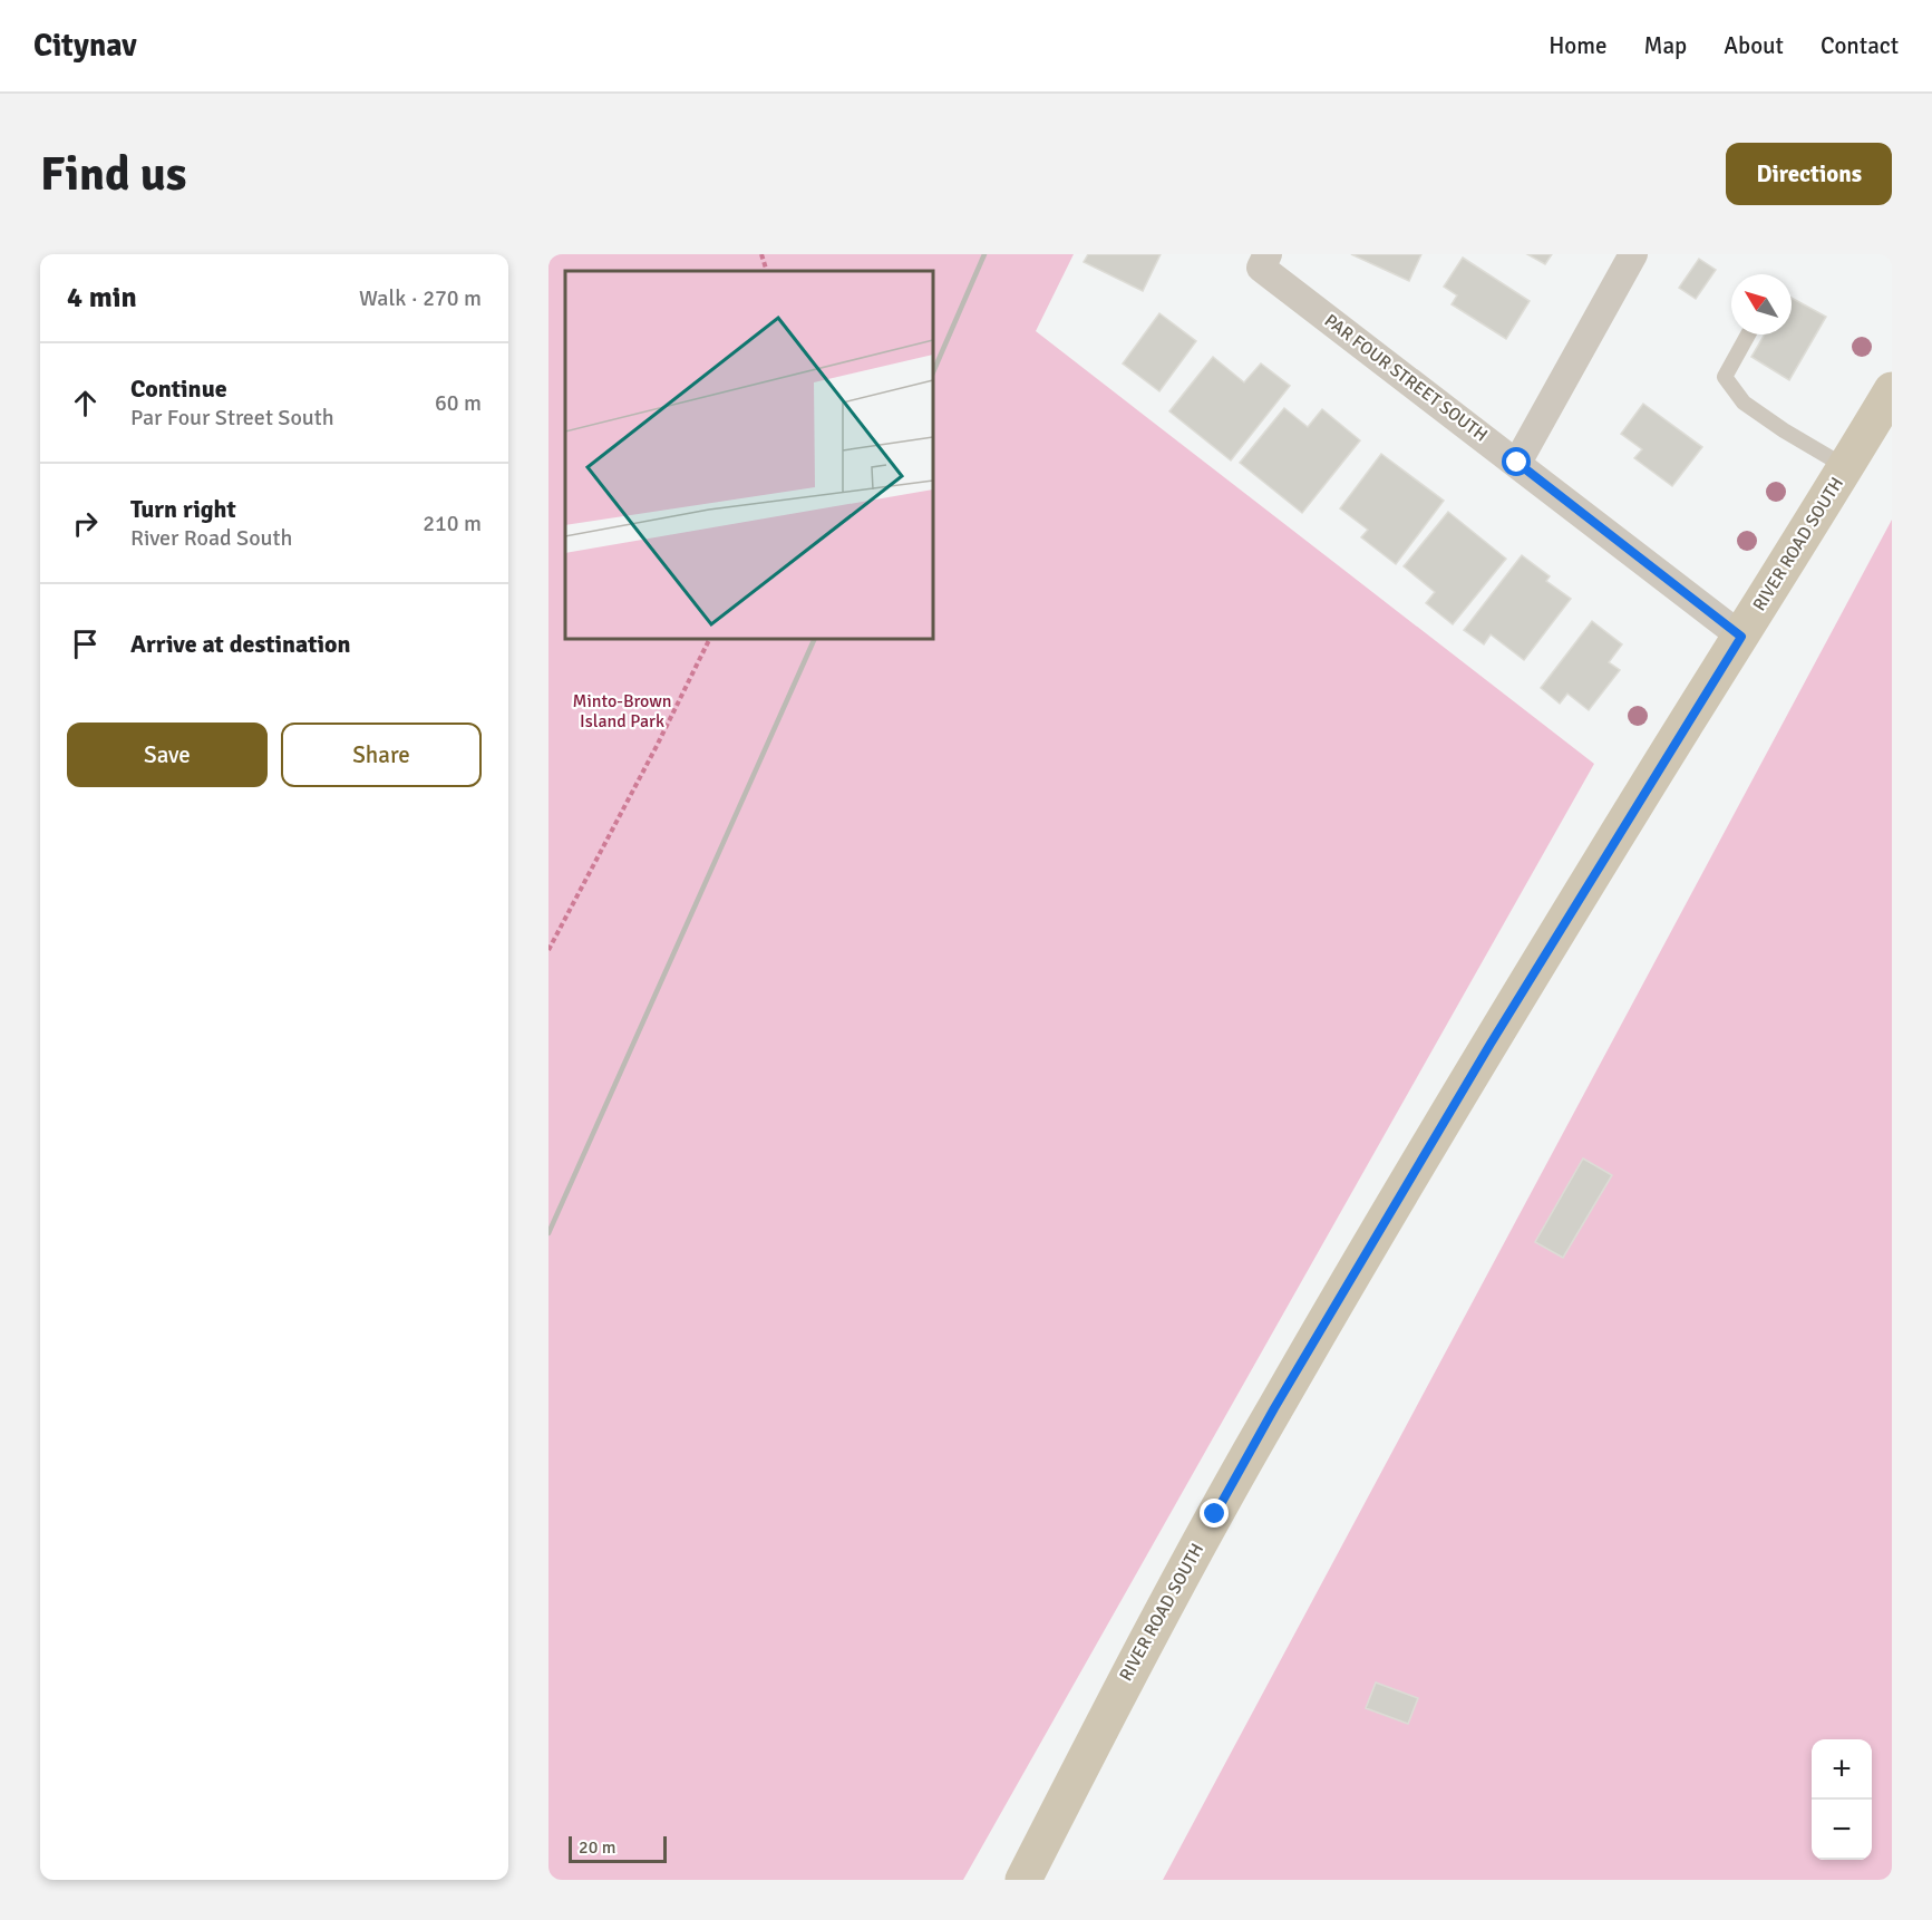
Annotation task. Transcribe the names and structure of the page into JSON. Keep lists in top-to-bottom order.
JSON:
{
  "streets": {
    "main road": ["RIVER ROAD SOUTH"],
    "street": ["PAR FOUR STREET SOUTH"]
  },
  "crossings": [
    ["PAR FOUR STREET SOUTH", "RIVER ROAD SOUTH"]
  ],
  "parks": ["Minto-Brown Island Park"],
  "scale_bar": "20 m",
  "north": "top left",
  "page": {
    "header": "Citynav",
    "nav": [
      "Home",
      "Map",
      "About",
      "Contact"
    ],
    "buttons": [
      "Directions",
      ["Save", "Share"]
    ],
    "title": "Find us",
    "heading": ["4 min", "Walk · 270 m"],
    "list": [
      ["Continue", "Par Four Street South", "60 m"],
      ["Turn right", "River Road South", "210 m"],
      "Arrive at destination"
    ],
    "map_buttons": ["+", "−"],
    "scale": "20 m"
  }
}
